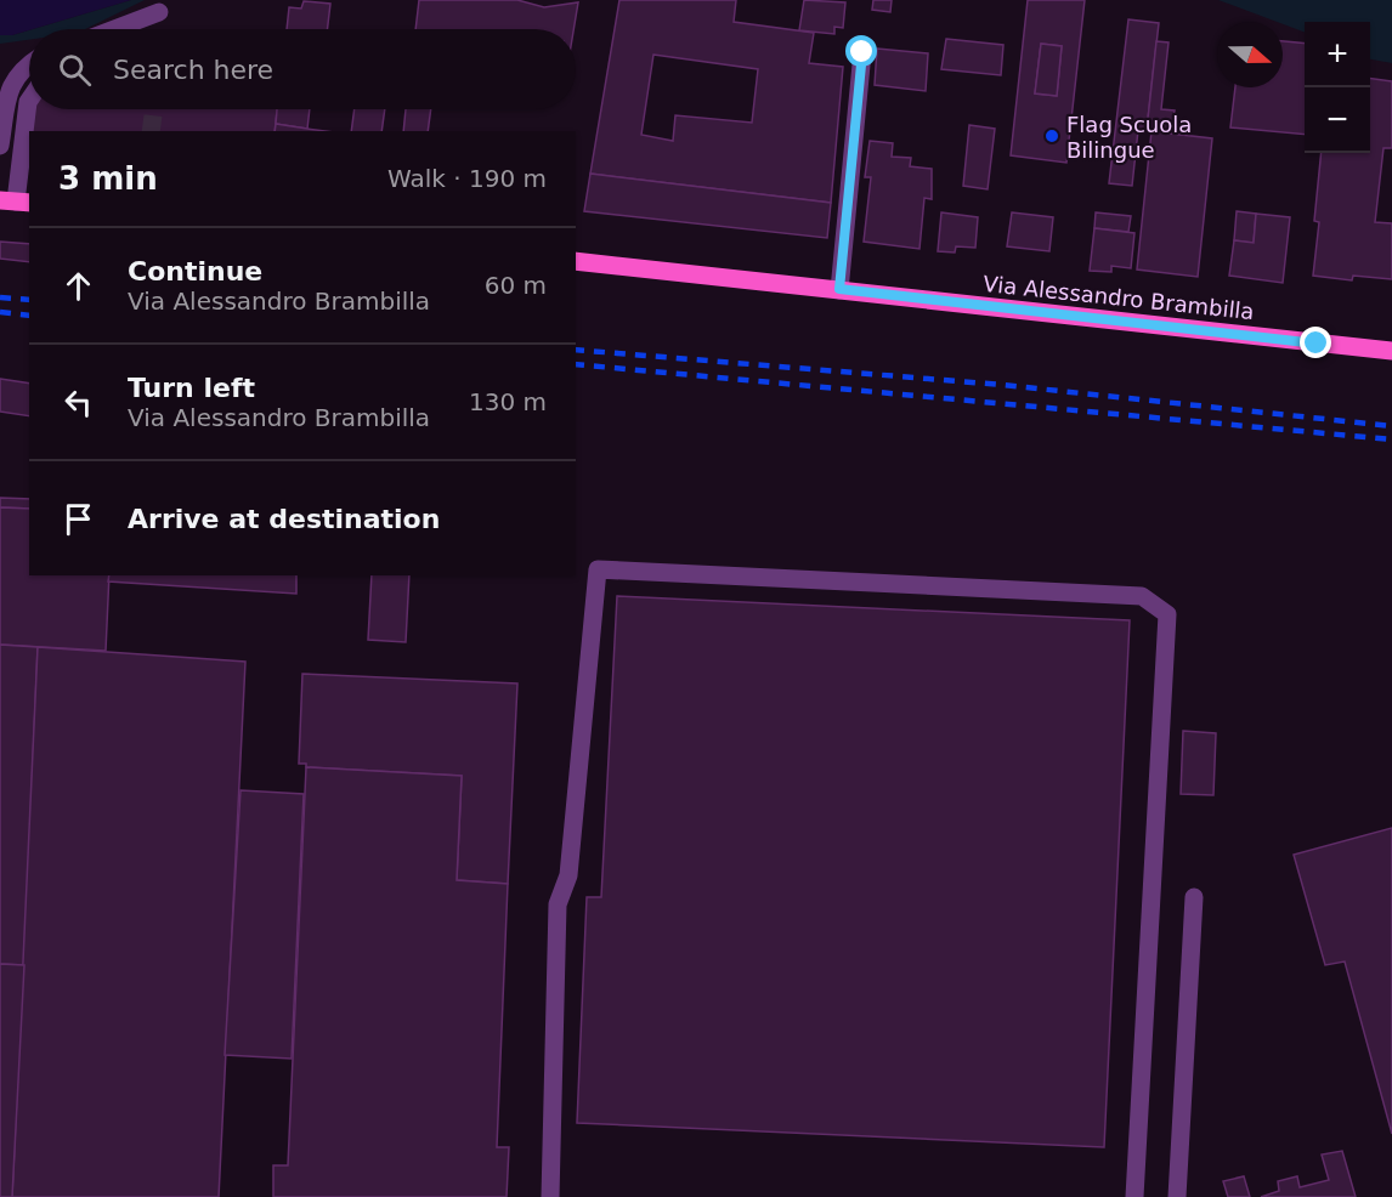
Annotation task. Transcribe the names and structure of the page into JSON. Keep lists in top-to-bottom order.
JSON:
{
  "streets": {
    "main road": ["Via Alessandro Brambilla"]
  },
  "places": ["Flag Scuola Bilingue"],
  "north": "right",
  "page": {
    "map_buttons": ["+", "−"],
    "search": "Search here",
    "heading": ["3 min", "Walk · 190 m"],
    "list": [
      ["Continue", "Via Alessandro Brambilla", "60 m"],
      ["Turn left", "Via Alessandro Brambilla", "130 m"],
      "Arrive at destination"
    ]
  }
}
